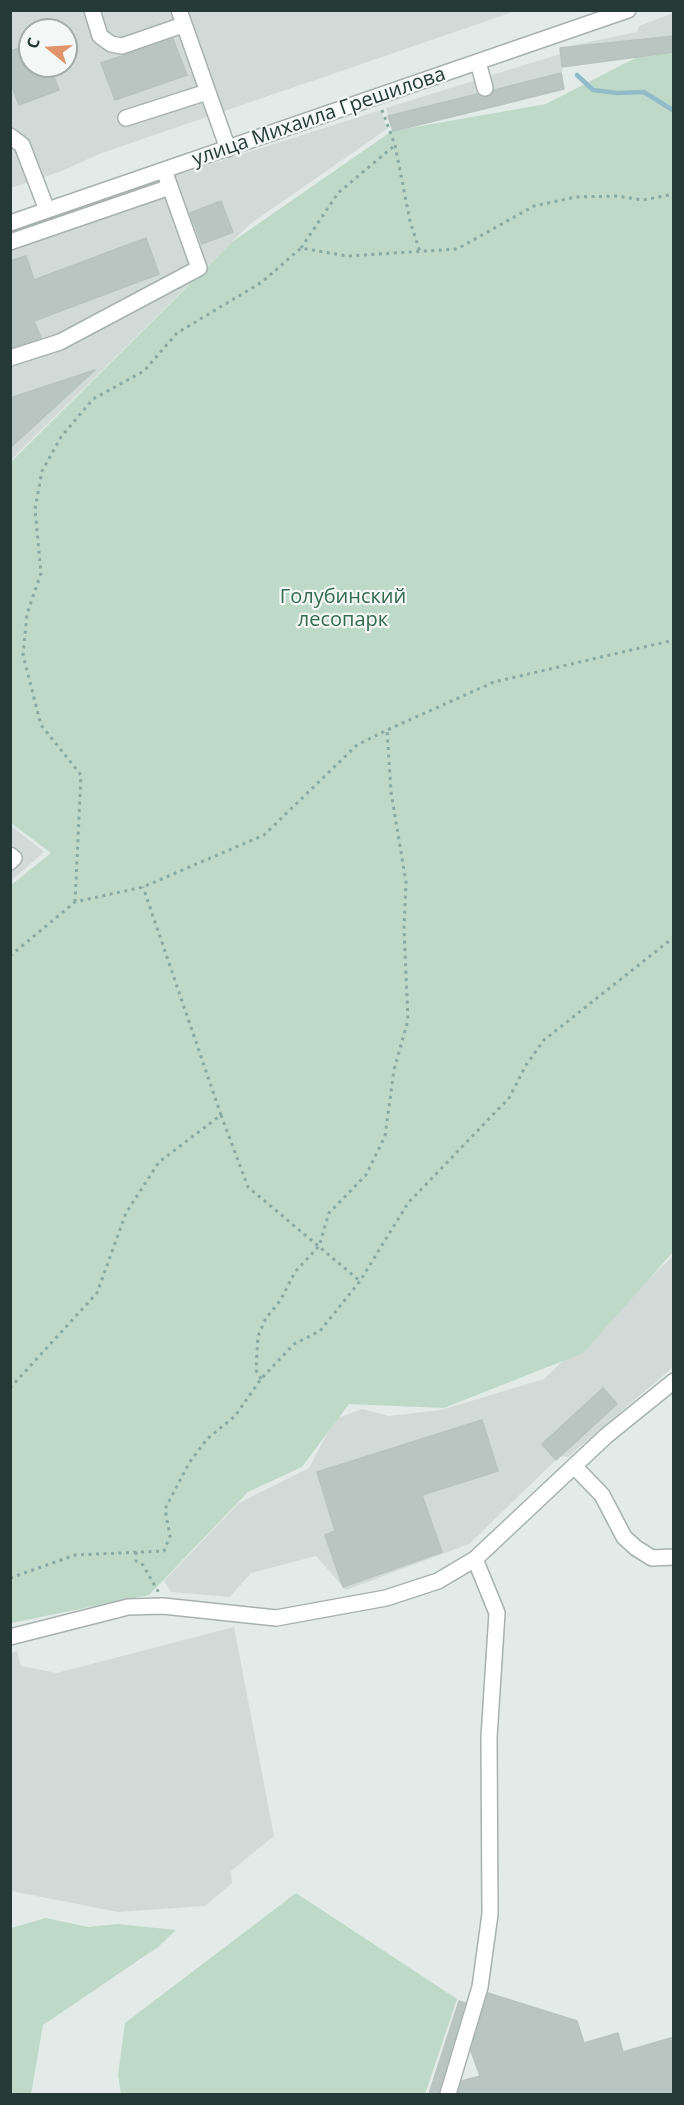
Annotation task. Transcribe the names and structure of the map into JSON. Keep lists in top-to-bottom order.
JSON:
{
  "streets": {
    "street": ["улица Михаила Грешилова"]
  },
  "parks": ["Голубинский лесопарк"],
  "north": "left"
}
